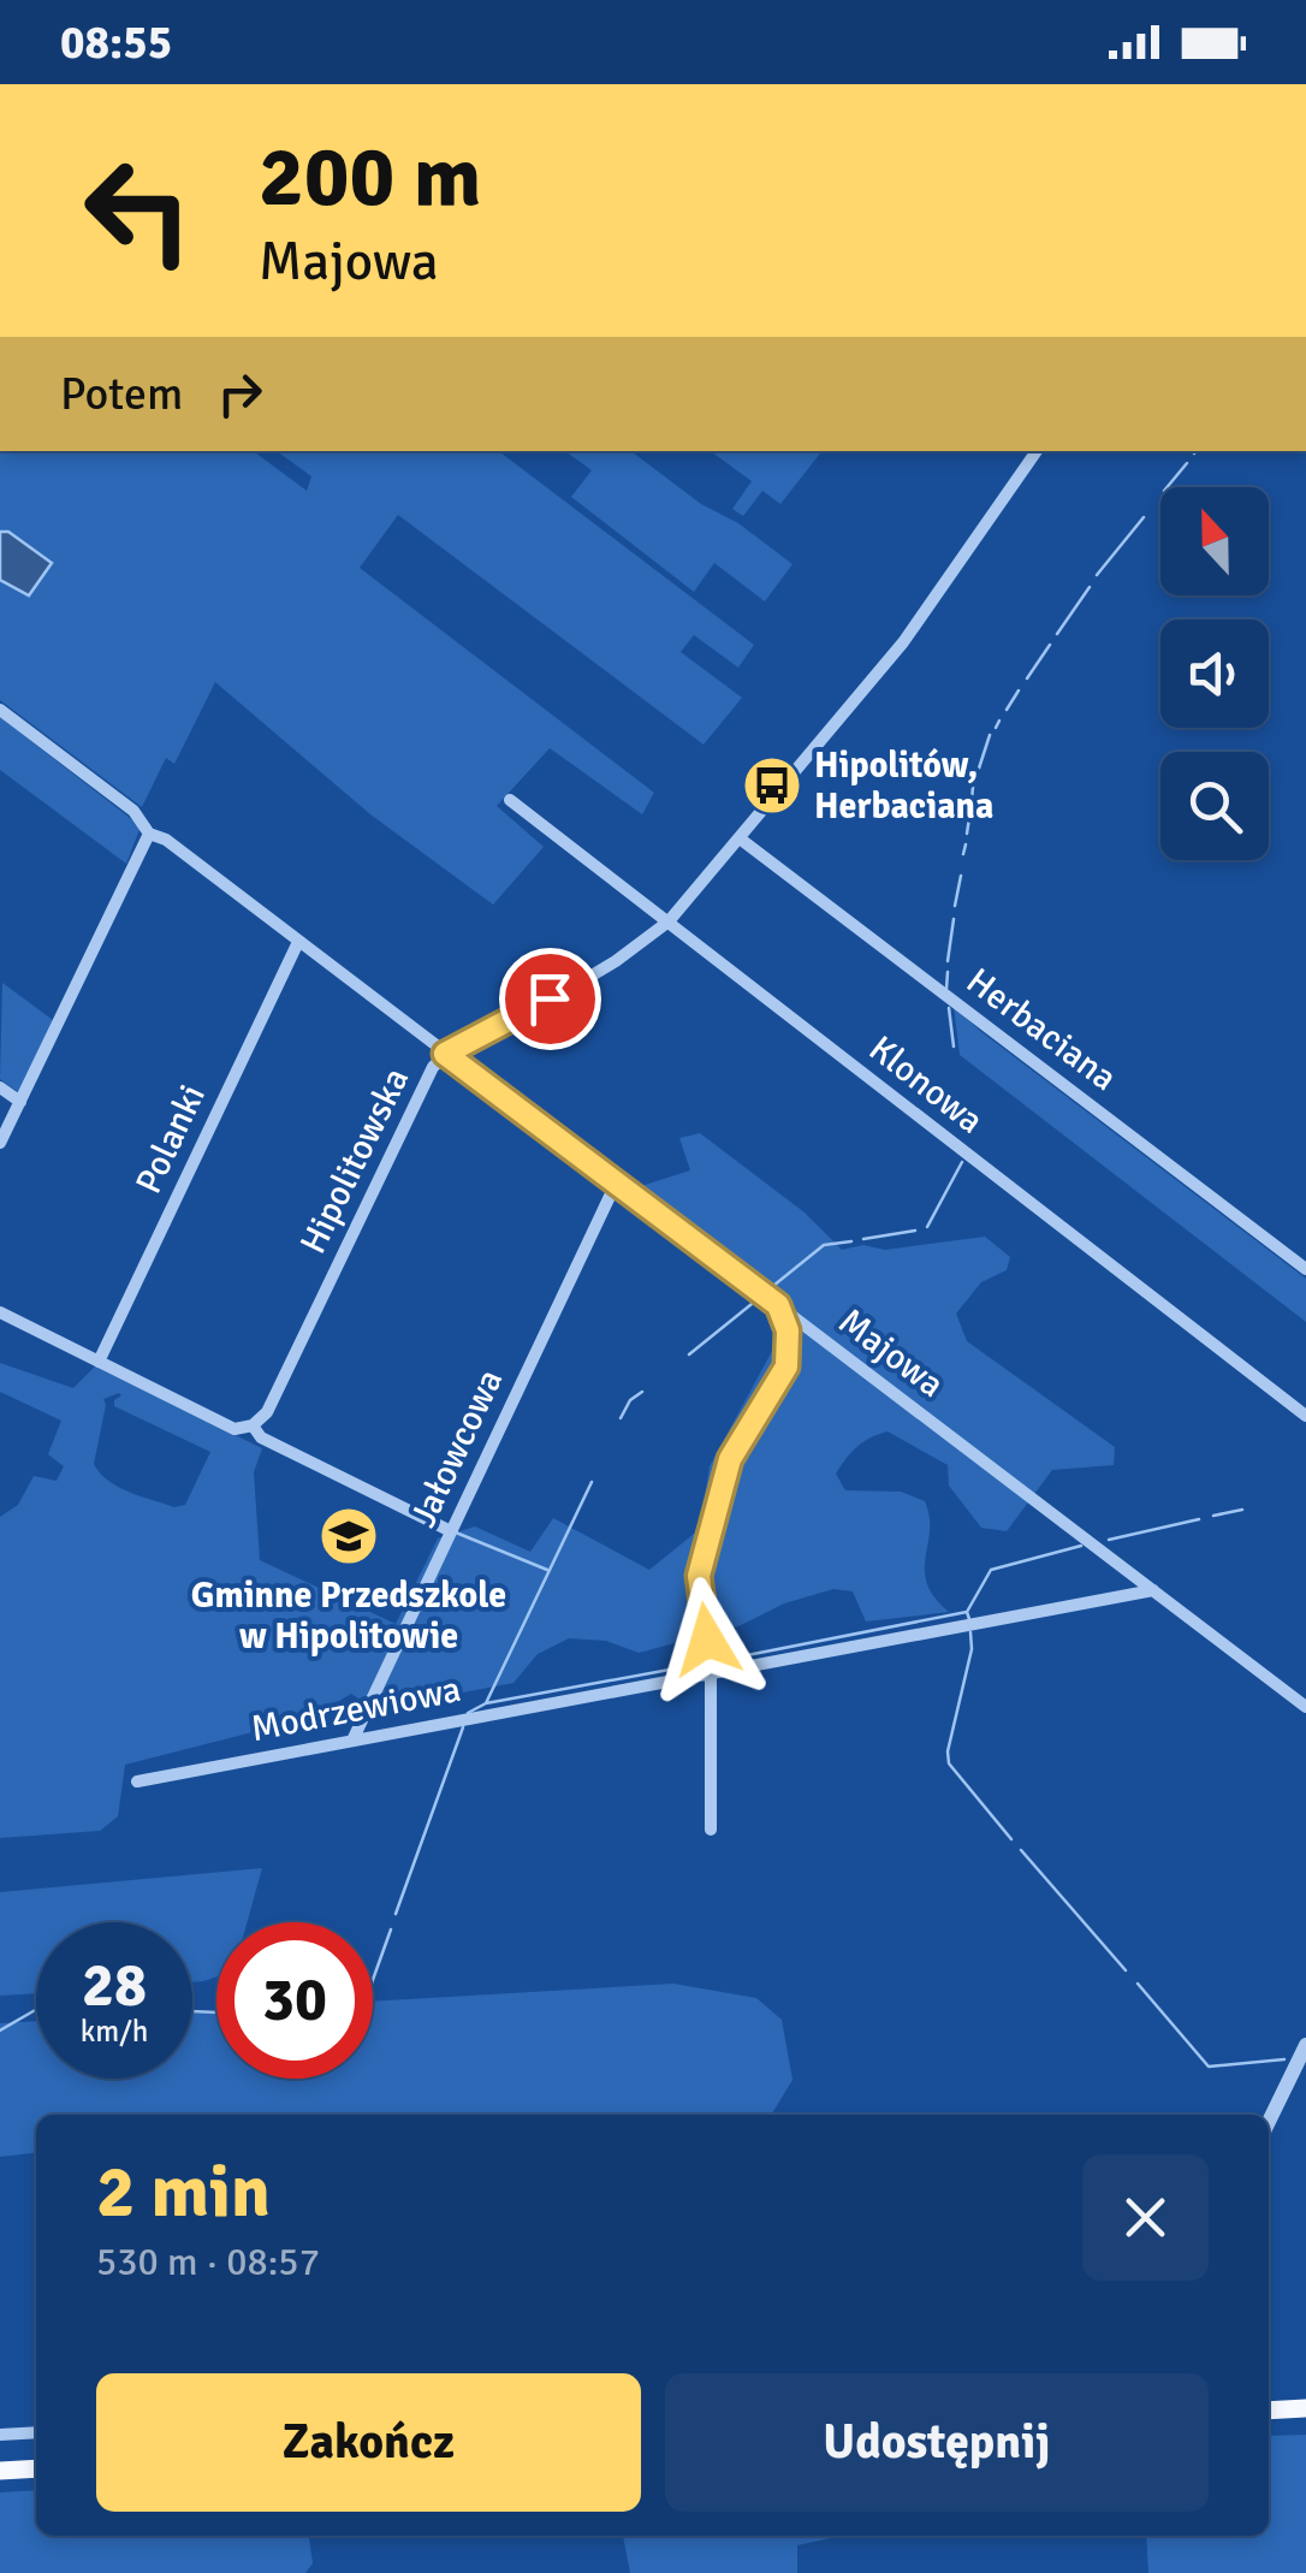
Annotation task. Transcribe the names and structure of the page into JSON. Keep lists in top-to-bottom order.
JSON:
{
  "streets": {
    "street": [
      "Herbaciana",
      "Klonowa",
      "Polanki",
      "Hipolitowska",
      "Majowa",
      "Jałowcowa",
      "Modrzewiowa"
    ]
  },
  "crossings": [
    ["Herbaciana", "Hipolitowska"],
    ["Klonowa", "Hipolitowska"],
    ["Polanki", "Majowa"],
    ["Hipolitowska", "Majowa"],
    ["Majowa", "Jałowcowa"],
    ["Majowa", "Modrzewiowa"],
    ["Jałowcowa", "Modrzewiowa"]
  ],
  "places": {
    "bus stop": ["Hipolitów, Herbaciana"],
    "school or university": ["Gminne Przedszkole w Hipolitowie"]
  },
  "north": "top",
  "page": {
    "status": "08:55",
    "turn": ["200 m", "Majowa"],
    "then": "Potem",
    "speed": "28 km/h",
    "limit": "30",
    "heading": ["2 min", "530 m · 08:57"],
    "buttons": ["Zakończ", "Udostępnij"]
  }
}
